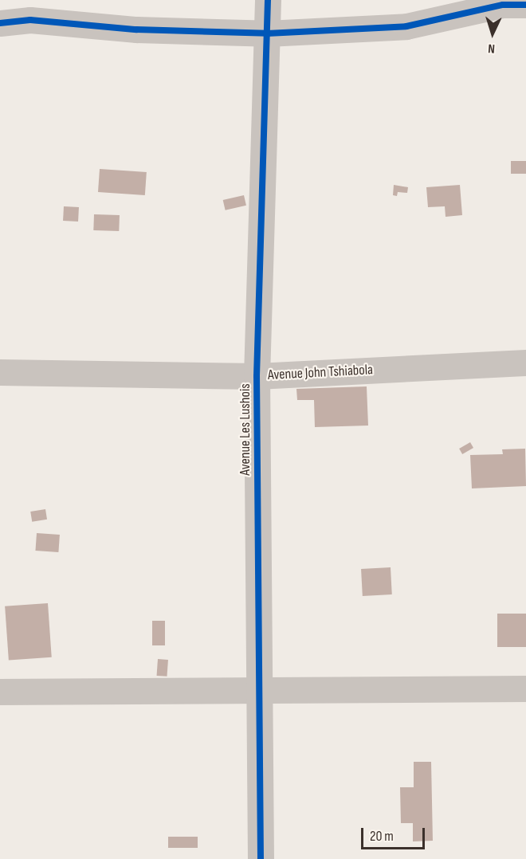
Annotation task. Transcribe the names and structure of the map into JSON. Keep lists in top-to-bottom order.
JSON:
{
  "streets": {
    "street": ["Avenue John Tshiabola", "Avenue Les Lushois"]
  },
  "crossings": [
    ["Avenue John Tshiabola", "Avenue Les Lushois"]
  ],
  "scale_bar": "20 m",
  "north": "bottom"
}
